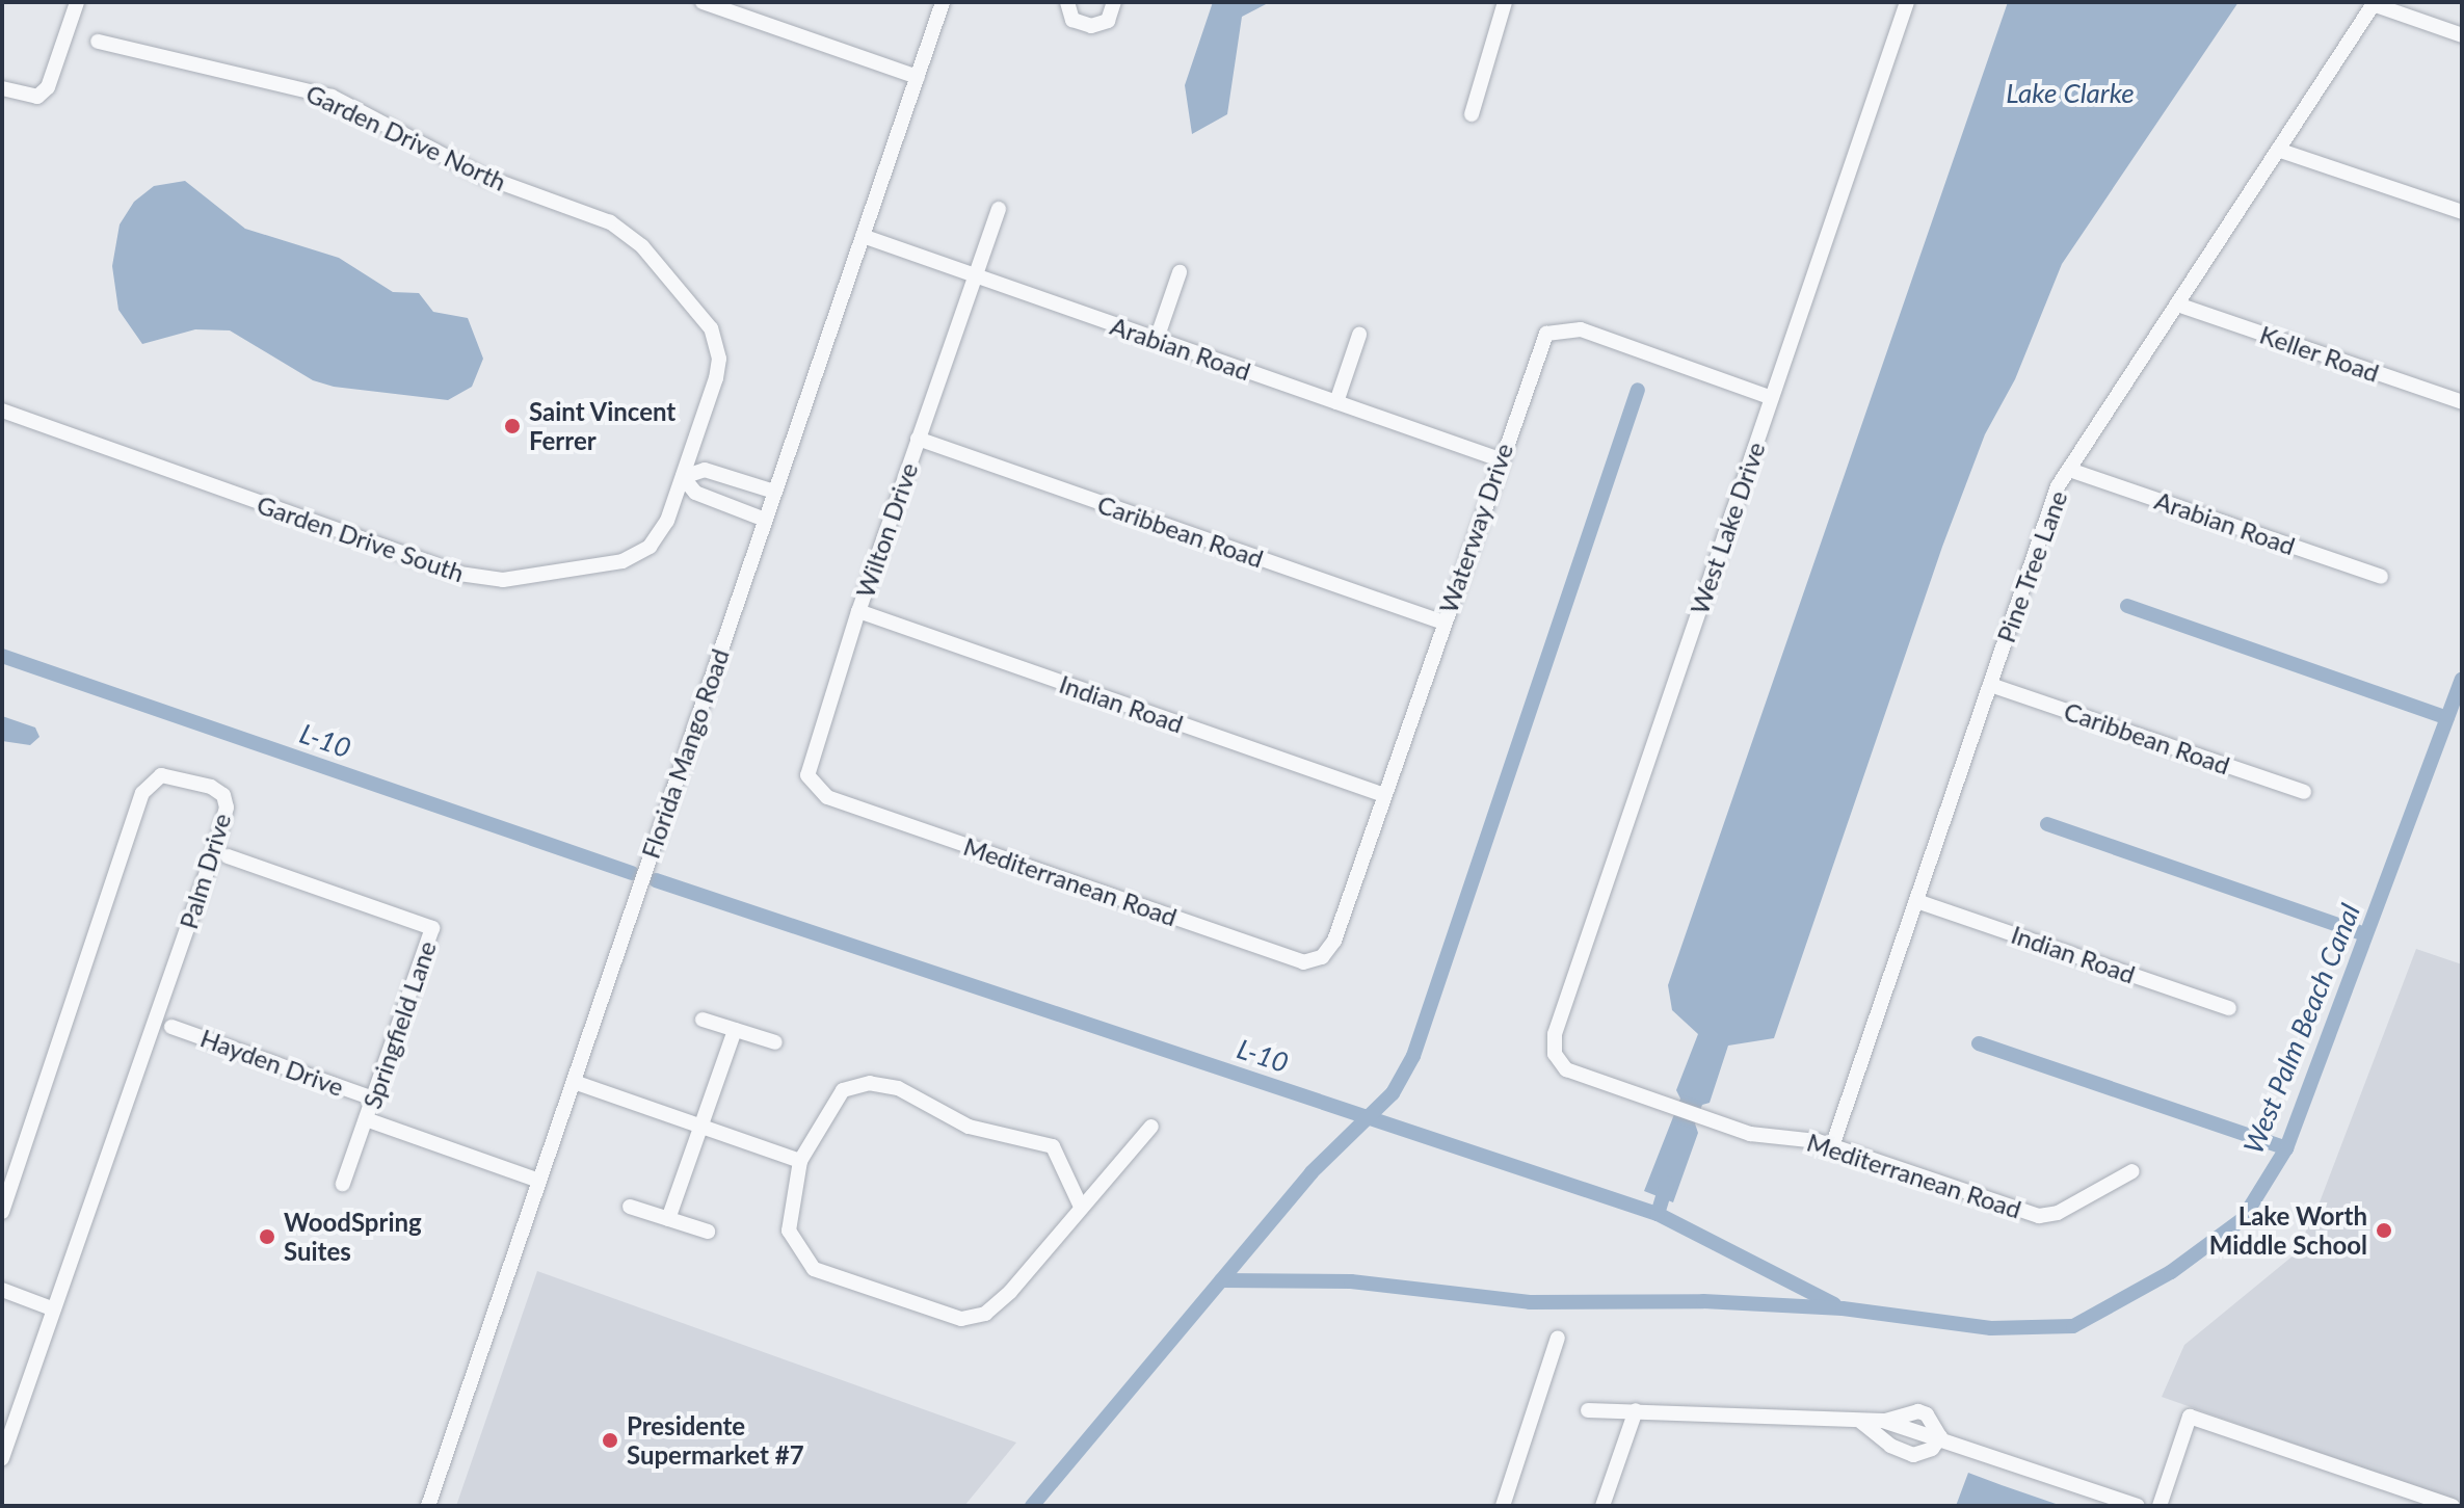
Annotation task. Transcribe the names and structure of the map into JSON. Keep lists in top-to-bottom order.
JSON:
{
  "streets": {
    "street": [
      "Garden Drive North",
      "Arabian Road",
      "Keller Road",
      "Waterway Drive",
      "West Lake Drive",
      "Wilton Drive",
      "Caribbean Road",
      "Garden Drive South",
      "Pine Tree Lane",
      "Indian Road",
      "Florida Mango Road",
      "Palm Drive",
      "Mediterranean Road",
      "Springfield Lane",
      "Hayden Drive"
    ]
  },
  "crossings": [
    ["Garden Drive North", "Garden Drive South"],
    ["Arabian Road", "Waterway Drive"],
    ["Arabian Road", "Wilton Drive"],
    ["Arabian Road", "Pine Tree Lane"],
    ["Arabian Road", "Florida Mango Road"],
    ["Keller Road", "Pine Tree Lane"],
    ["Waterway Drive", "West Lake Drive"],
    ["Waterway Drive", "Caribbean Road"],
    ["Waterway Drive", "Indian Road"],
    ["Waterway Drive", "Mediterranean Road"],
    ["West Lake Drive", "Mediterranean Road"],
    ["Wilton Drive", "Caribbean Road"],
    ["Wilton Drive", "Indian Road"],
    ["Wilton Drive", "Mediterranean Road"],
    ["Caribbean Road", "Pine Tree Lane"],
    ["Pine Tree Lane", "Indian Road"],
    ["Pine Tree Lane", "Mediterranean Road"],
    ["Florida Mango Road", "Hayden Drive"],
    ["Springfield Lane", "Hayden Drive"]
  ],
  "water": ["Lake Clarke", "L-10", "West Palm Beach Canal"],
  "places": [
    "Saint Vincent Ferrer",
    "Lake Worth Middle School",
    "WoodSpring Suites",
    "Presidente Supermarket #7"
  ]
}
